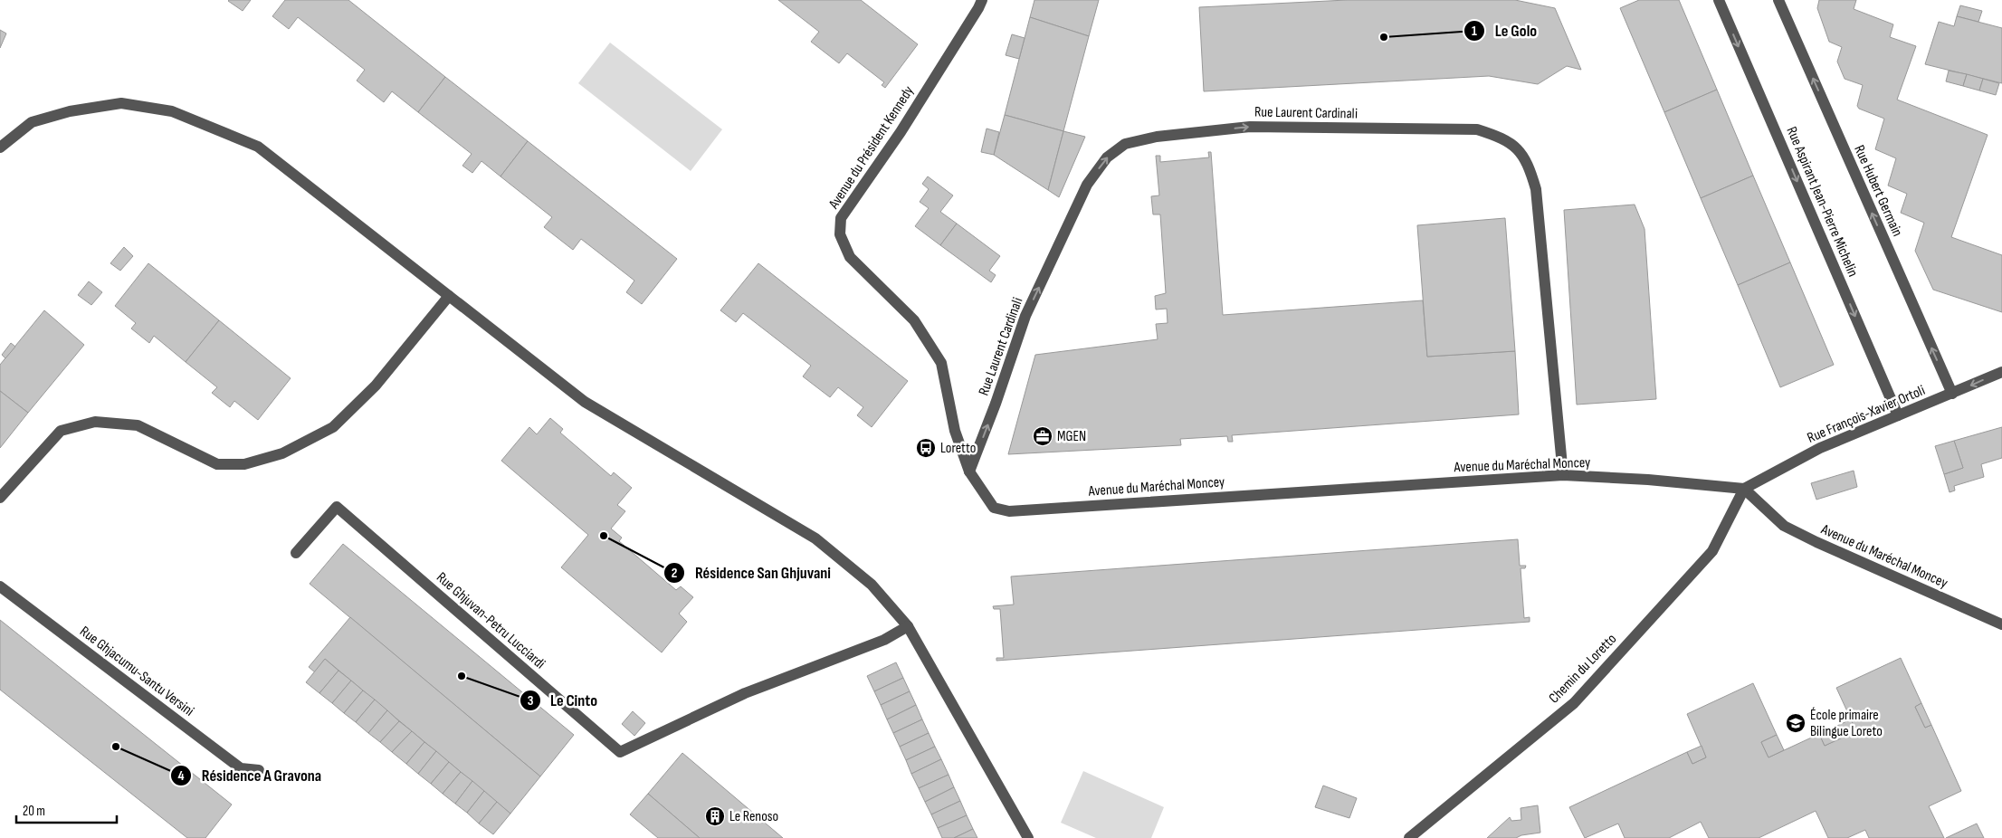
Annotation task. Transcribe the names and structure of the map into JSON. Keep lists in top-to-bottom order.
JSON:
{
  "streets": {
    "street": [
      "Rue Laurent Cardinali",
      "Avenue du Président Kennedy",
      "Rue Hubert Germain",
      "Rue Aspirant Jean-Pierre Michelin",
      "Rue François-Xavier Ortoli",
      "Avenue du Maréchal Moncey",
      "Rue Ghjuvan-Petru Lucciardi",
      "Chemin du Loretto",
      "Rue Ghjacumu-Santu Versini"
    ]
  },
  "crossings": [
    ["Rue Laurent Cardinali", "Avenue du Président Kennedy"],
    ["Rue Laurent Cardinali", "Avenue du Maréchal Moncey"],
    ["Avenue du Président Kennedy", "Avenue du Maréchal Moncey"],
    ["Rue Hubert Germain", "Rue François-Xavier Ortoli"],
    ["Rue Aspirant Jean-Pierre Michelin", "Rue François-Xavier Ortoli"],
    ["Rue François-Xavier Ortoli", "Avenue du Maréchal Moncey"],
    ["Rue François-Xavier Ortoli", "Chemin du Loretto"],
    ["Avenue du Maréchal Moncey", "Chemin du Loretto"]
  ],
  "one_way": ["Rue Hubert Germain", "Rue Aspirant Jean-Pierre Michelin"],
  "places": {
    "other": [
      "Le Golo",
      "Résidence San Ghjuvani",
      "Le Cinto",
      "Résidence A Gravona"
    ],
    "office": ["MGEN"],
    "bus stop": ["Loretto"],
    "school or university": ["École primaire Bilingue Loreto"],
    "building": ["Le Renoso"]
  },
  "scale_bar": "20 m"
}
